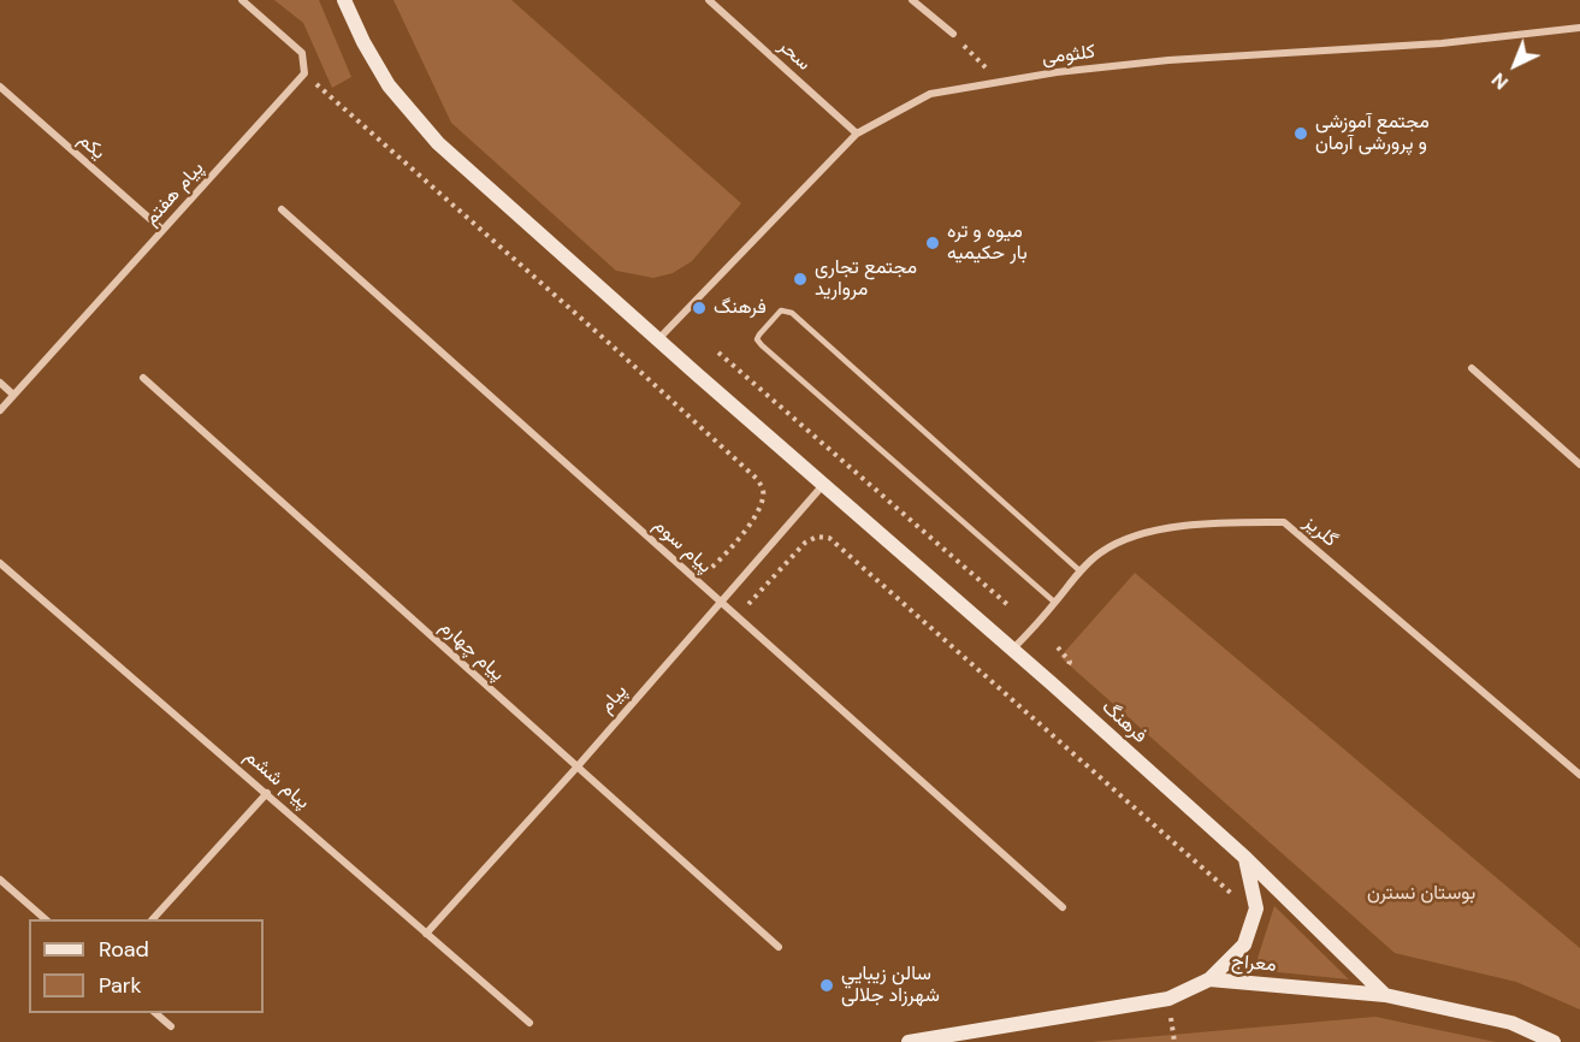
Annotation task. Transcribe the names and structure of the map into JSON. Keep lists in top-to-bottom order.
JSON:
{
  "streets": {
    "main road": ["فرهنگ", "معراج"],
    "street": [
      "سحر",
      "کلثومی",
      "یکم",
      "پیام هفتم",
      "گلریز",
      "پیام سوم",
      "پیام چهارم",
      "پیام",
      "پیام ششم"
    ]
  },
  "crossings": [
    ["سحر", "کلثومی"],
    ["کلثومی", "فرهنگ"],
    ["یکم", "پیام هفتم"],
    ["گلریز", "فرهنگ"],
    ["پیام سوم", "پیام"],
    ["پیام چهارم", "پیام"],
    ["پیام", "فرهنگ"],
    ["پیام", "پیام ششم"],
    ["فرهنگ", "معراج"]
  ],
  "parks": ["بوستان نسترن"],
  "places": [
    "مجتمع آموزشی و پرورشی آرمان",
    "میوه و تره بار حکیمیه",
    "مجتمع تجاری مروارید",
    "فرهنگ",
    "سالن زيبايي شهرزاد جلالى"
  ],
  "legend": ["Road", "Park"],
  "north": "bottom left"
}
